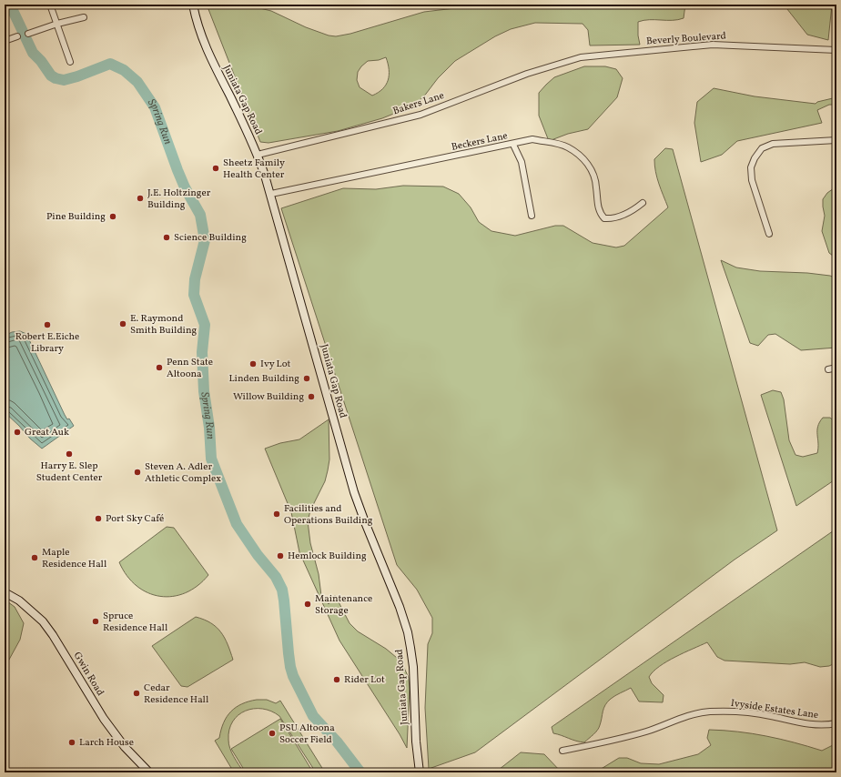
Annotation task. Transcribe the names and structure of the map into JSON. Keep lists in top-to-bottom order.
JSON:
{
  "streets": {
    "main road": ["Juniata Gap Road", "Gwin Road"],
    "street": [
      "Beverly Boulevard",
      "Bakers Lane",
      "Beckers Lane",
      "Ivyside Estates Lane"
    ]
  },
  "crossings": [
    ["Beverly Boulevard", "Bakers Lane"],
    ["Juniata Gap Road", "Bakers Lane"],
    ["Juniata Gap Road", "Beckers Lane"]
  ],
  "water": ["Spring Run"],
  "places": [
    "Sheetz Family Health Center",
    "J.E. Holtzinger Building",
    "Pine Building",
    "Science Building",
    "E. Raymond Smith Building",
    "Robert E.Eiche Library",
    "Ivy Lot",
    "Penn State Altoona",
    "Linden Building",
    "Willow Building",
    "Great Auk",
    "Harry E. Slep Student Center",
    "Steven A. Adler Athletic Complex",
    "Facilities and Operations Building",
    "Port Sky Café",
    "Hemlock Building",
    "Maple Residence Hall",
    "Maintenance Storage",
    "Spruce Residence Hall",
    "Rider Lot",
    "Cedar Residence Hall",
    "PSU Altoona Soccer Field",
    "Larch House"
  ]
}
